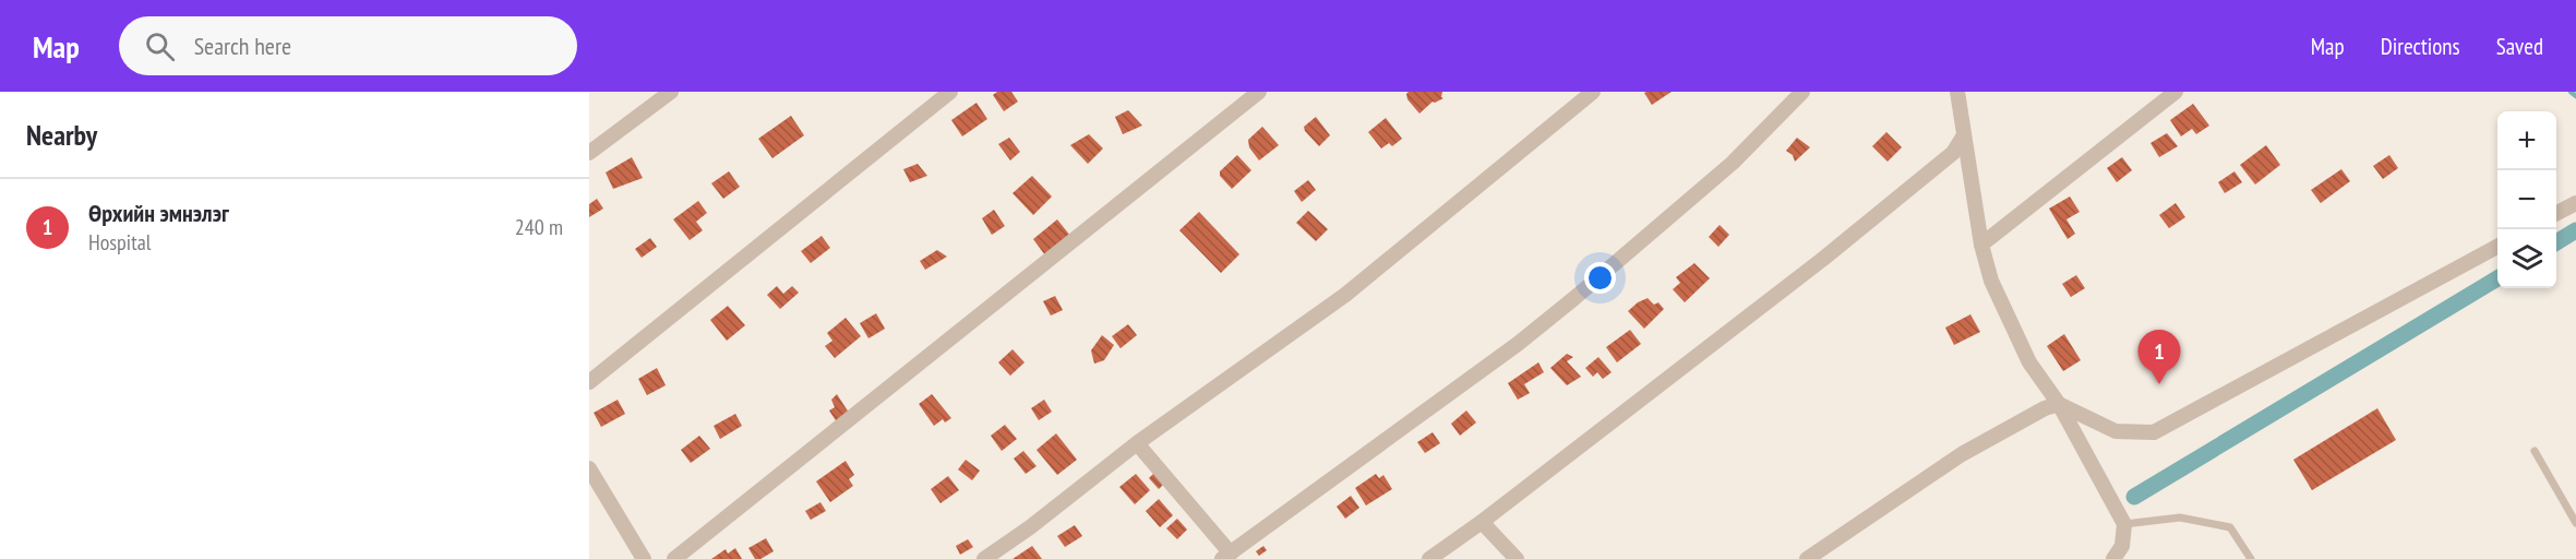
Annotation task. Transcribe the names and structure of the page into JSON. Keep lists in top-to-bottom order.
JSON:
{
  "page": {
    "header": "Map",
    "search": "Search here",
    "nav": ["Map", "Directions", "Saved"],
    "heading": "Nearby",
    "map_buttons": ["+", "−"],
    "list": [
      {
        "mark": "1",
        "name": "Өрхийн эмнэлэг",
        "note": "Hospital",
        "value": "240 m"
      }
    ],
    "pins": "1"
  }
}
